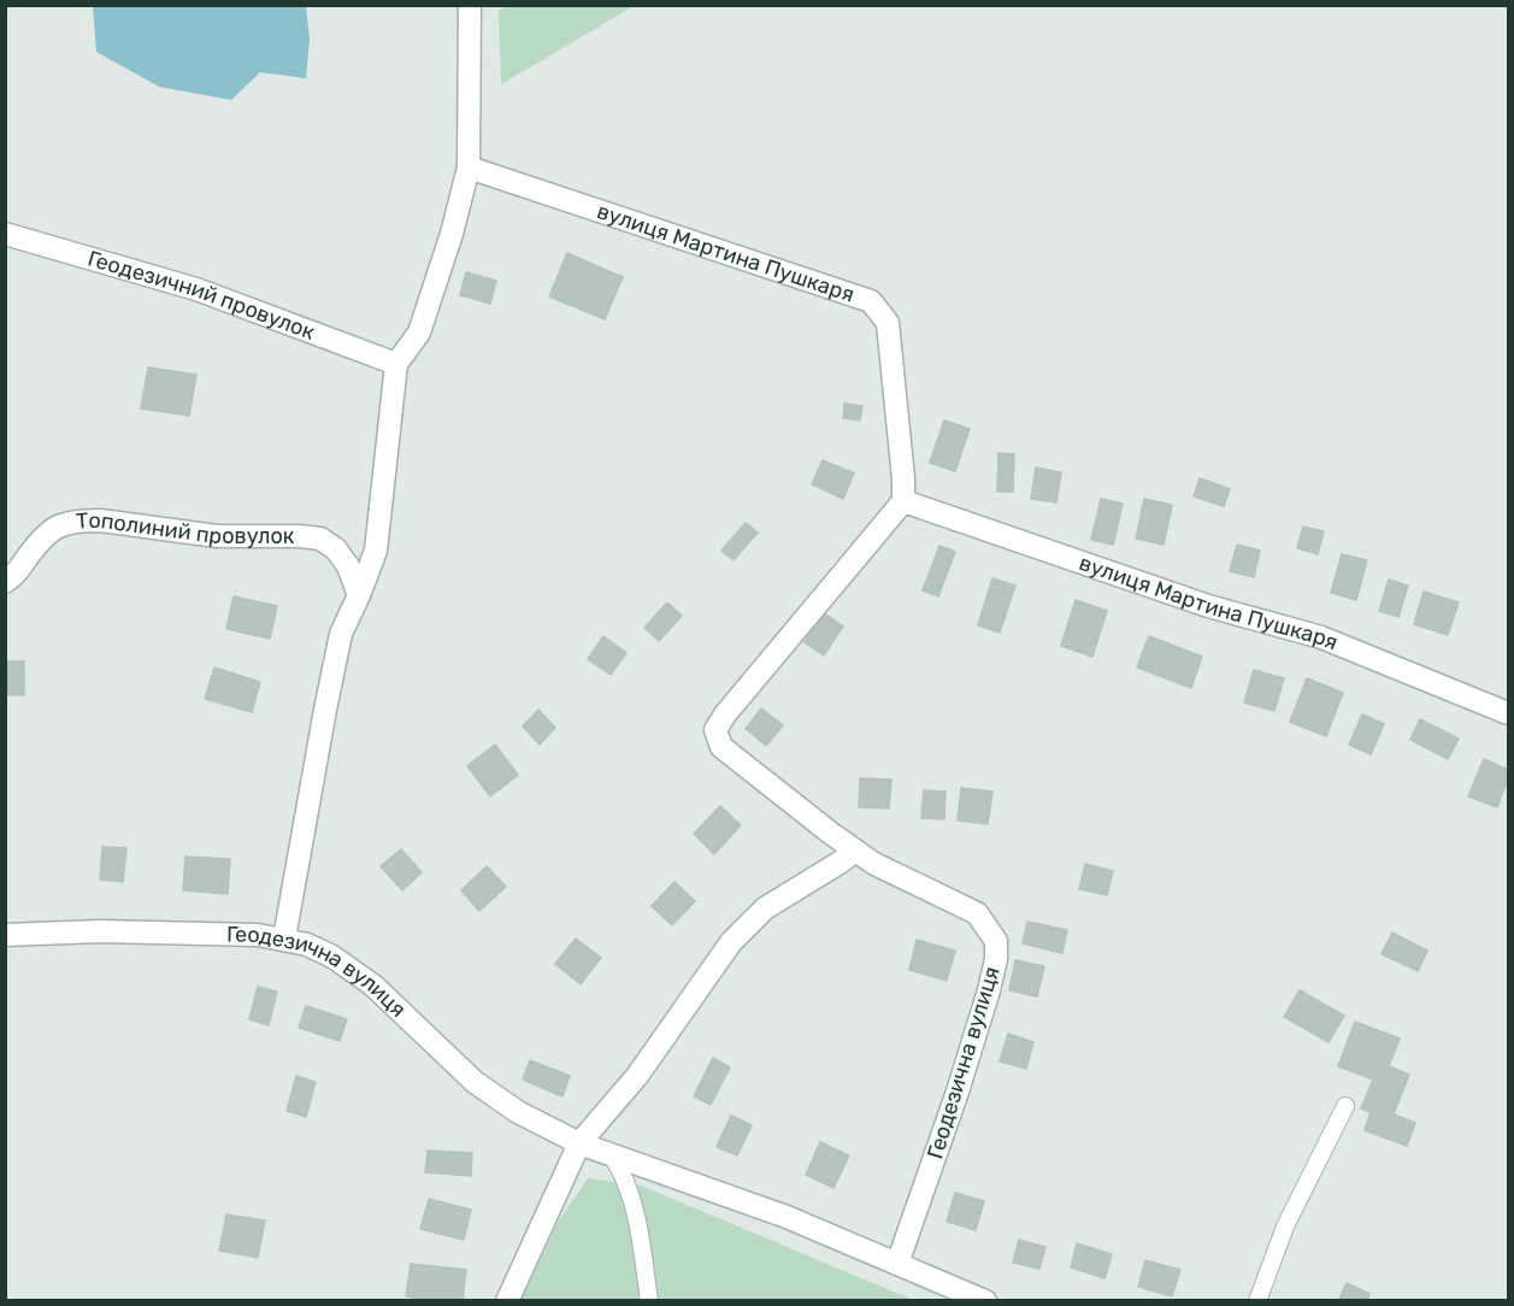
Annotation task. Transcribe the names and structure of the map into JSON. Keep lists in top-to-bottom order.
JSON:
{
  "streets": {
    "street": [
      "вулиця Мартина Пушкаря",
      "Геодезичний провулок",
      "Тополиний провулок",
      "Геодезична вулиця"
    ]
  },
  "crossings": [
    ["вулиця Мартина Пушкаря", "Геодезична вулиця"]
  ]
}
